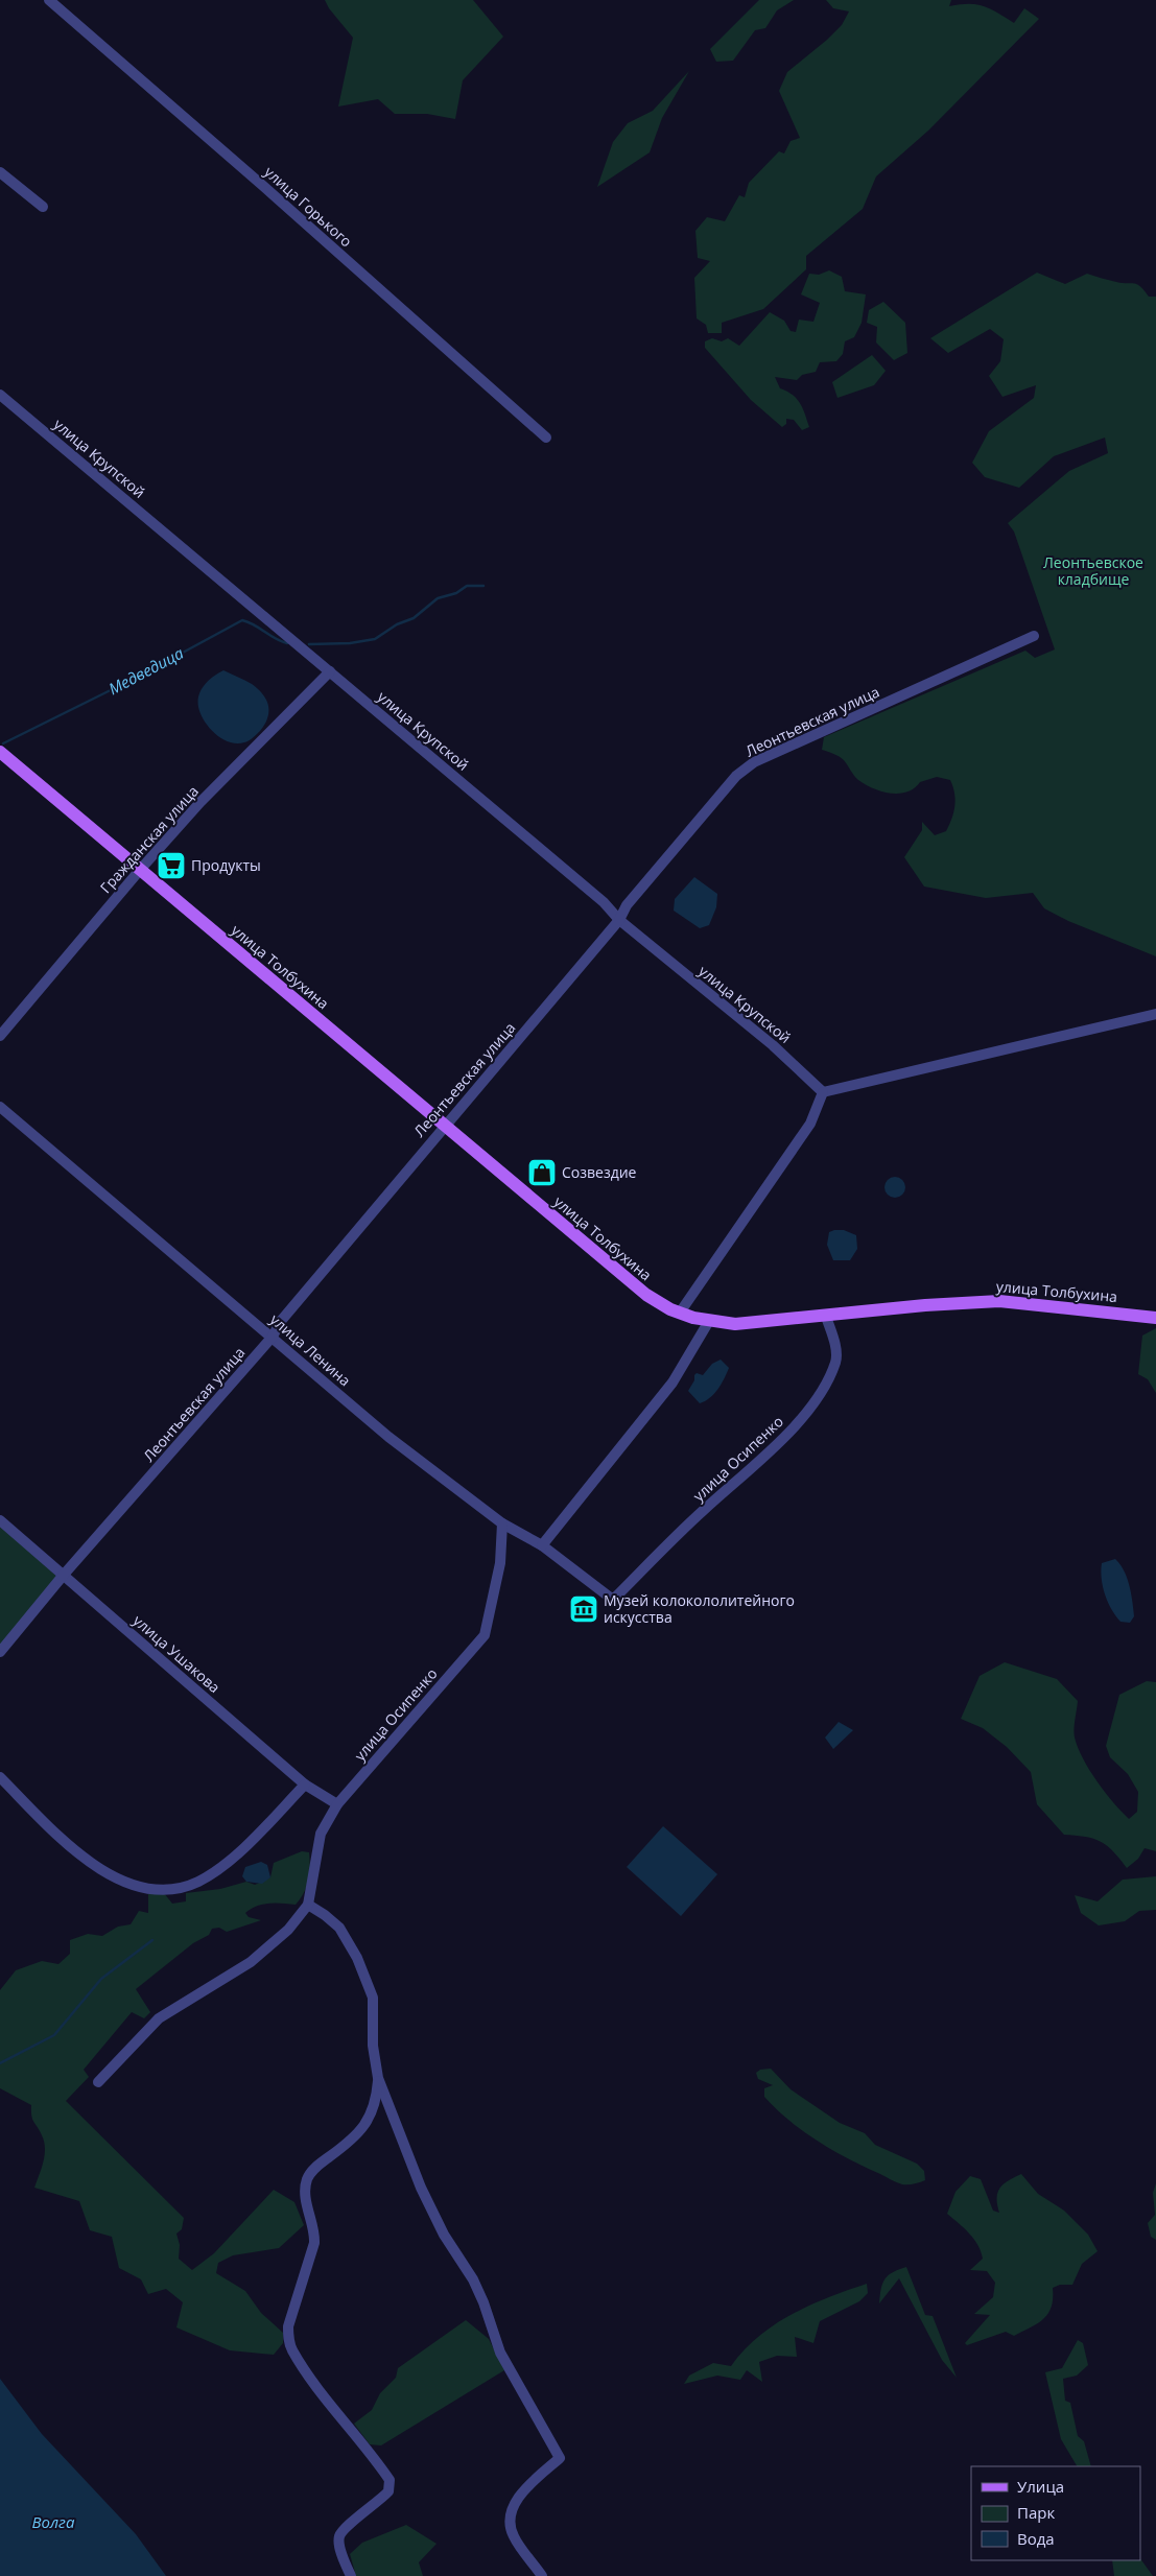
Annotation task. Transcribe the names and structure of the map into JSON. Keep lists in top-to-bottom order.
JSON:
{
  "streets": {
    "main road": ["улица Толбухина"],
    "street": [
      "улица Горького",
      "улица Крупской",
      "Леонтьевская улица",
      "Гражданская улица",
      "улица Ленина",
      "улица Осипенко",
      "улица Ушакова"
    ]
  },
  "crossings": [
    ["улица Крупской", "Леонтьевская улица"],
    ["улица Крупской", "Гражданская улица"],
    ["Леонтьевская улица", "улица Толбухина"],
    ["Леонтьевская улица", "улица Ленина"],
    ["Леонтьевская улица", "улица Ушакова"],
    ["Гражданская улица", "улица Толбухина"],
    ["улица Толбухина", "улица Осипенко"],
    ["улица Ленина", "улица Осипенко"],
    ["улица Осипенко", "улица Ушакова"]
  ],
  "water": ["Медведица", "Волга"],
  "parks": ["Леонтьевское кладбище"],
  "places": {
    "supermarket": ["Продукты"],
    "shop": ["Созвездие"],
    "museum": ["Музей колокололитейного искусства"]
  },
  "legend": ["Улица", "Парк", "Вода"]
}
